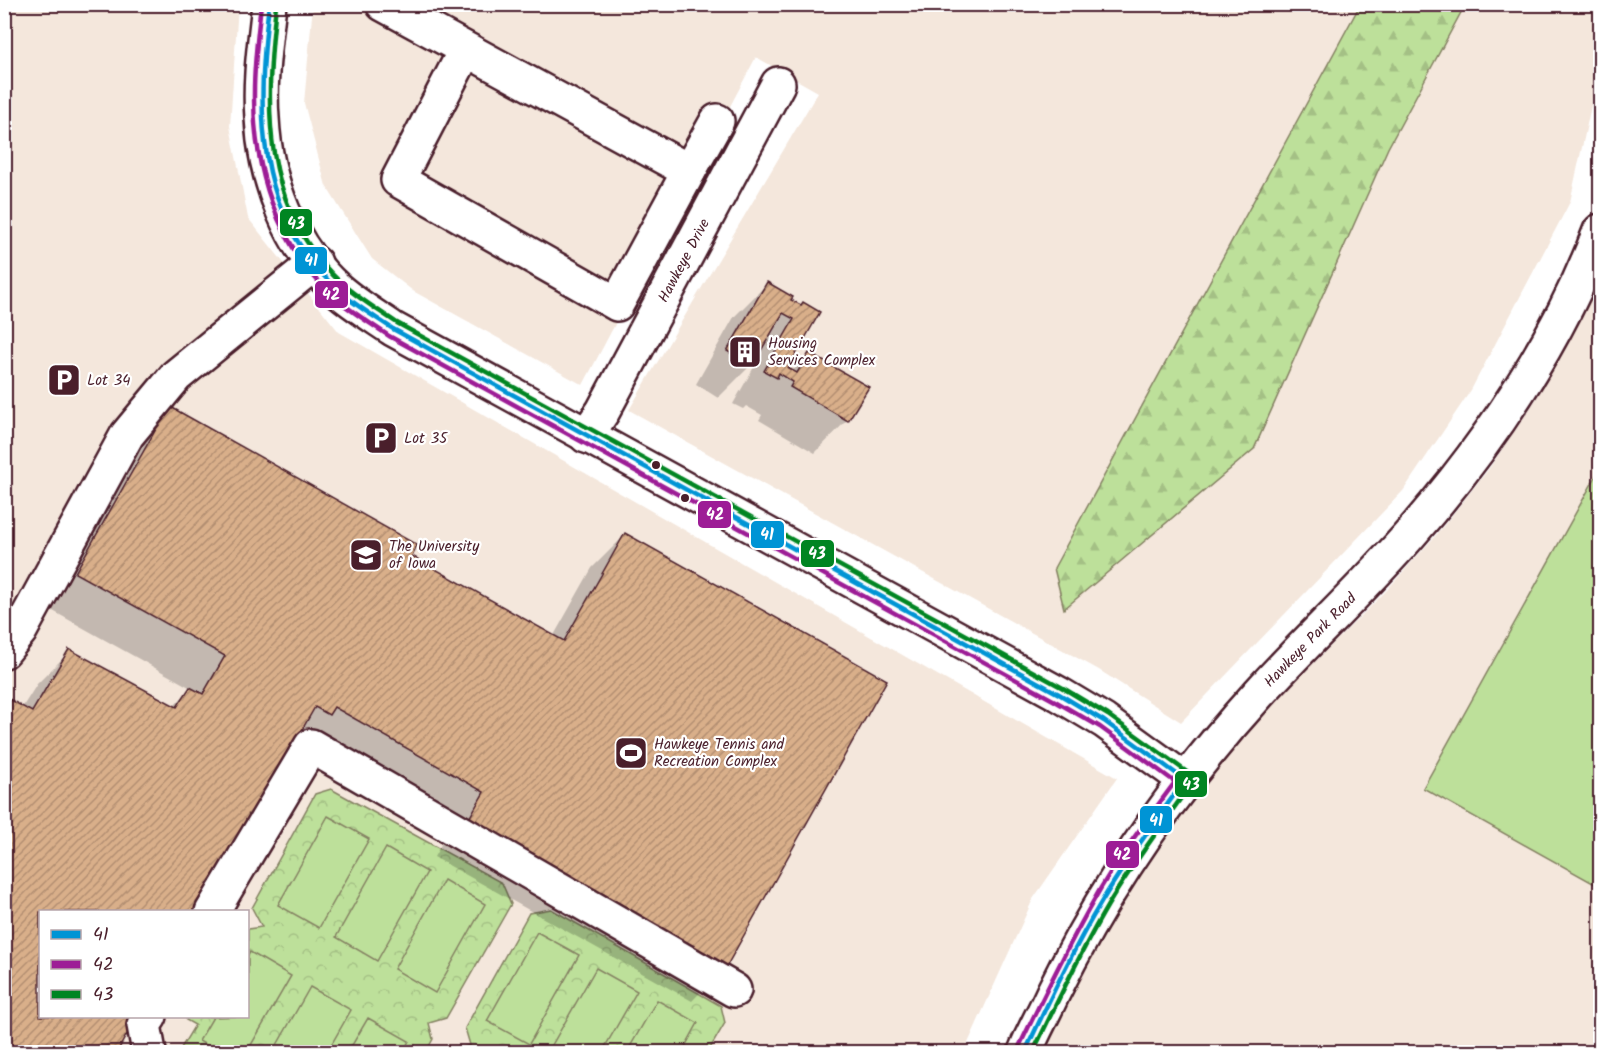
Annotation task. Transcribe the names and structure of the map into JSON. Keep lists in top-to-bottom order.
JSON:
{
  "streets": {
    "street": ["Hawkeye Drive", "Hawkeye Park Road"]
  },
  "places": {
    "building": ["Housing Services Complex"],
    "parking": ["Lot 34", "Lot 35"],
    "school or university": ["The University of Iowa"],
    "sports": ["Hawkeye Tennis and Recreation Complex"]
  },
  "lines": ["transit line 41", "transit line 42", "transit line 43"],
  "legend": ["41", "42", "43"]
}
